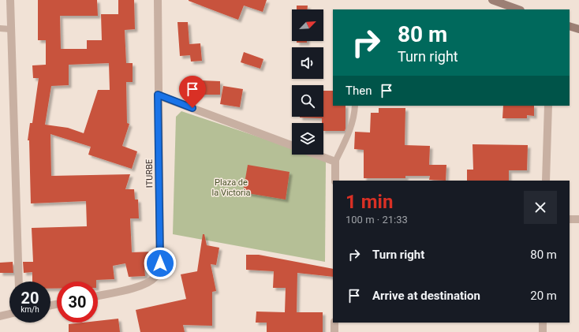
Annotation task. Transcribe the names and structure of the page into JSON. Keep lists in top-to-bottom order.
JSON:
{
  "streets": {
    "street": ["ITURBE"]
  },
  "parks": ["Plaza de la Victoria"],
  "north": "top right",
  "page": {
    "turn": ["80 m", "Turn right"],
    "then": "Then",
    "heading": ["1 min", "100 m · 21:33"],
    "list": [
      {
        "name": "Turn right",
        "value": "80 m"
      },
      {
        "name": "Arrive at destination",
        "value": "20 m"
      }
    ],
    "speed": "20 km/h",
    "limit": "30"
  }
}
